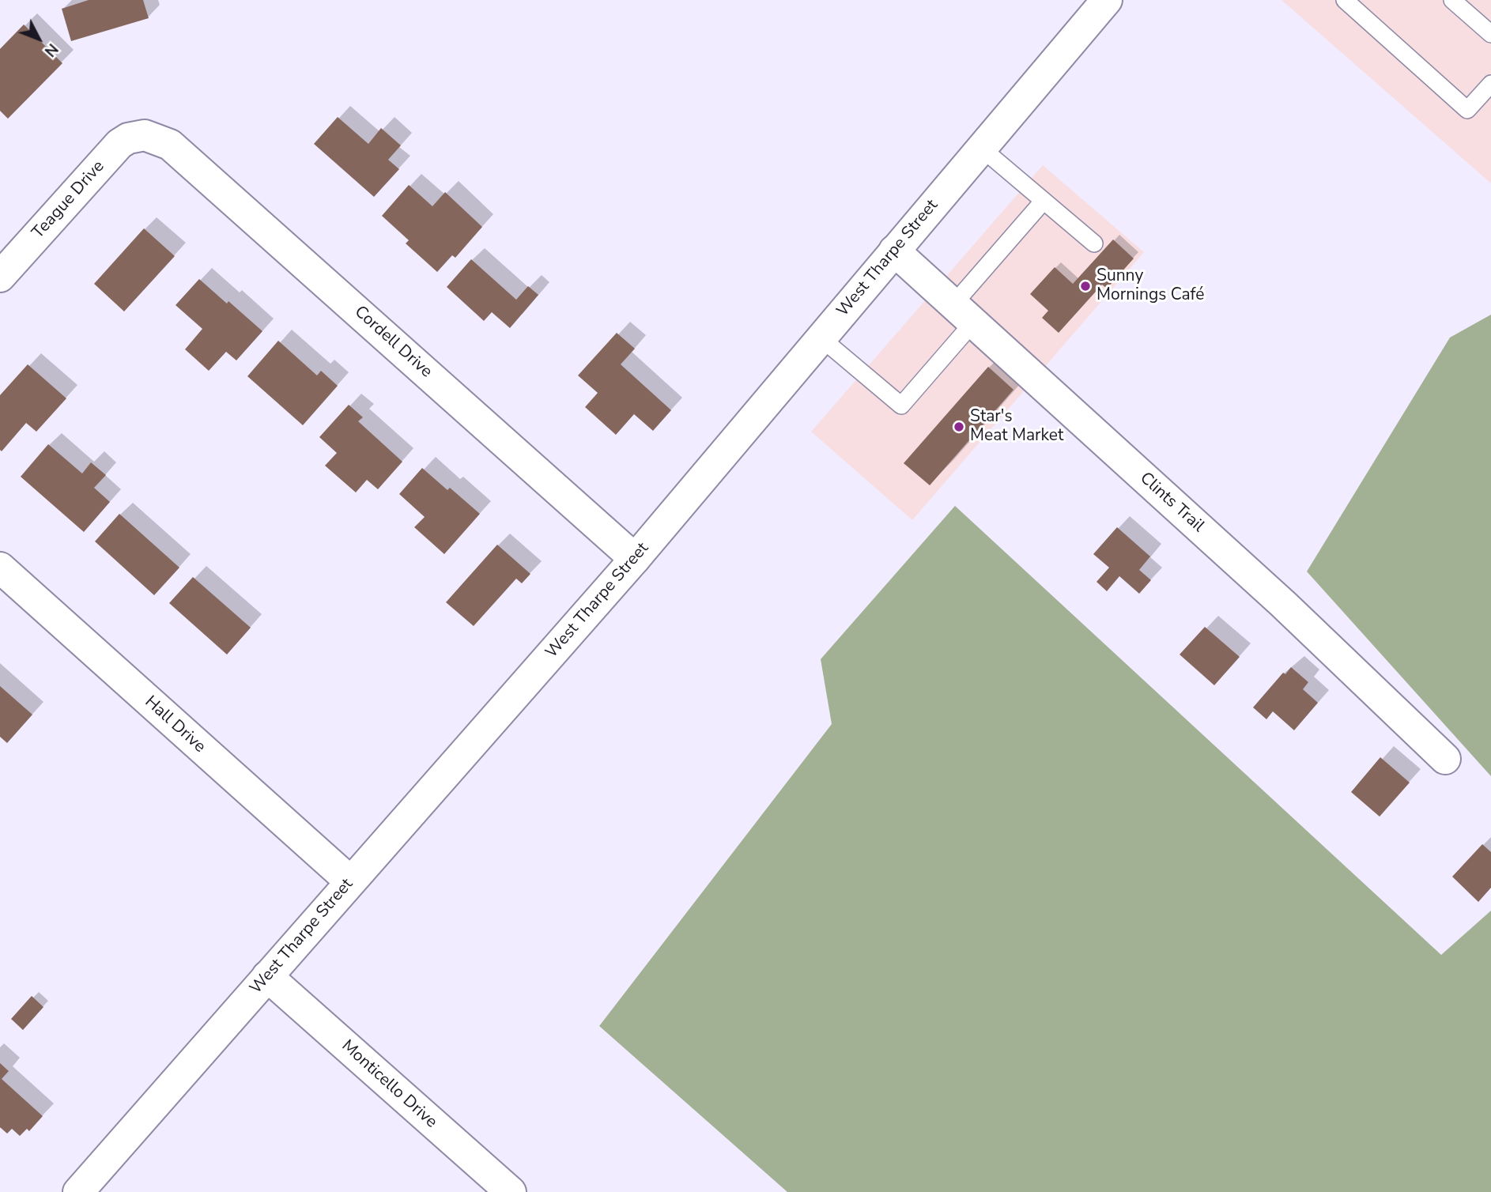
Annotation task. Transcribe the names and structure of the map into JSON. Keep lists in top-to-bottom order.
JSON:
{
  "streets": {
    "street": [
      "Teague Drive",
      "West Tharpe Street",
      "Cordell Drive",
      "Clints Trail",
      "Hall Drive",
      "Monticello Drive"
    ]
  },
  "crossings": [
    ["Teague Drive", "Cordell Drive"],
    ["West Tharpe Street", "Cordell Drive"],
    ["West Tharpe Street", "Clints Trail"],
    ["West Tharpe Street", "Hall Drive"],
    ["West Tharpe Street", "Monticello Drive"]
  ],
  "places": ["Sunny Mornings Café", "Star's Meat Market"],
  "north": "bottom right"
}
